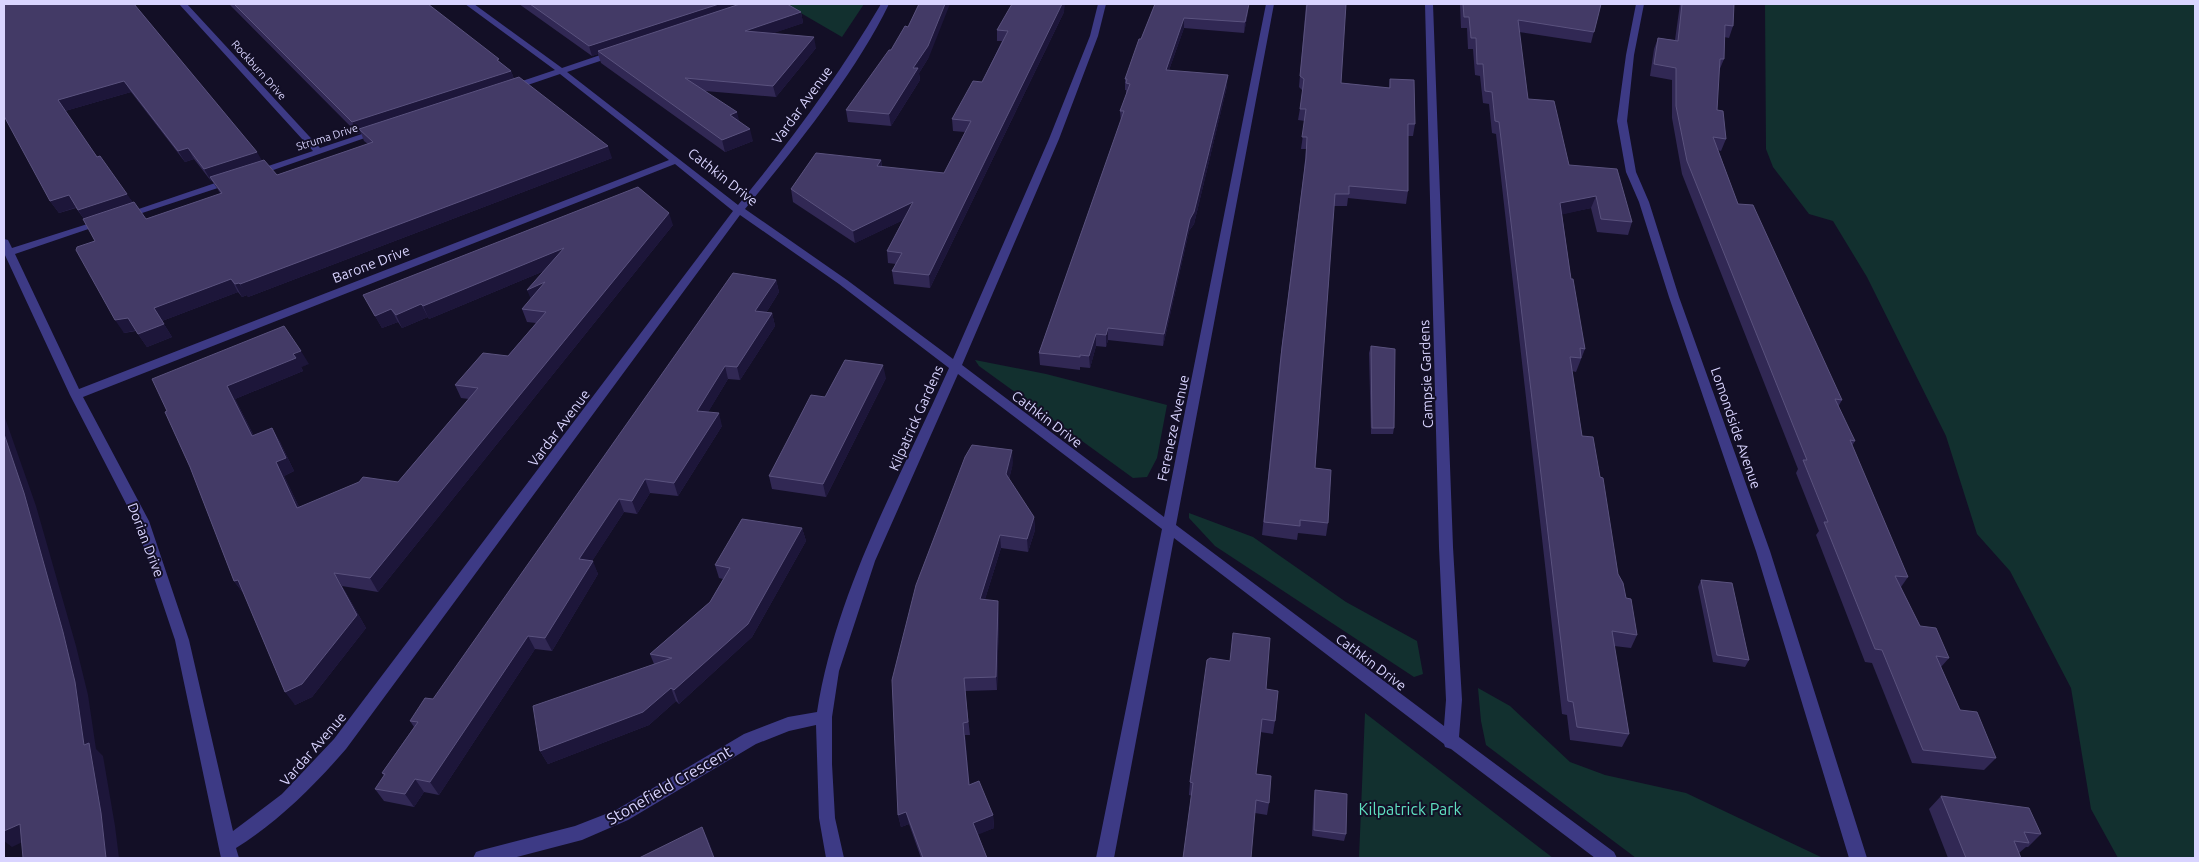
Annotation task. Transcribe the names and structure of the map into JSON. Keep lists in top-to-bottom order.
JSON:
{
  "streets": {
    "street": [
      "Rockburn Drive",
      "Vardar Avenue",
      "Struma Drive",
      "Cathkin Drive",
      "Barone Drive",
      "Campsie Gardens",
      "Kilpatrick Gardens",
      "Fereneze Avenue",
      "Lomondside Avenue",
      "Dorian Drive",
      "Stonefield Crescent"
    ]
  },
  "crossings": [
    ["Rockburn Drive", "Struma Drive"],
    ["Vardar Avenue", "Cathkin Drive"],
    ["Vardar Avenue", "Dorian Drive"],
    ["Struma Drive", "Dorian Drive"],
    ["Cathkin Drive", "Barone Drive"],
    ["Cathkin Drive", "Campsie Gardens"],
    ["Cathkin Drive", "Kilpatrick Gardens"],
    ["Cathkin Drive", "Fereneze Avenue"],
    ["Barone Drive", "Dorian Drive"],
    ["Kilpatrick Gardens", "Stonefield Crescent"]
  ],
  "parks": ["Kilpatrick Park"]
}
